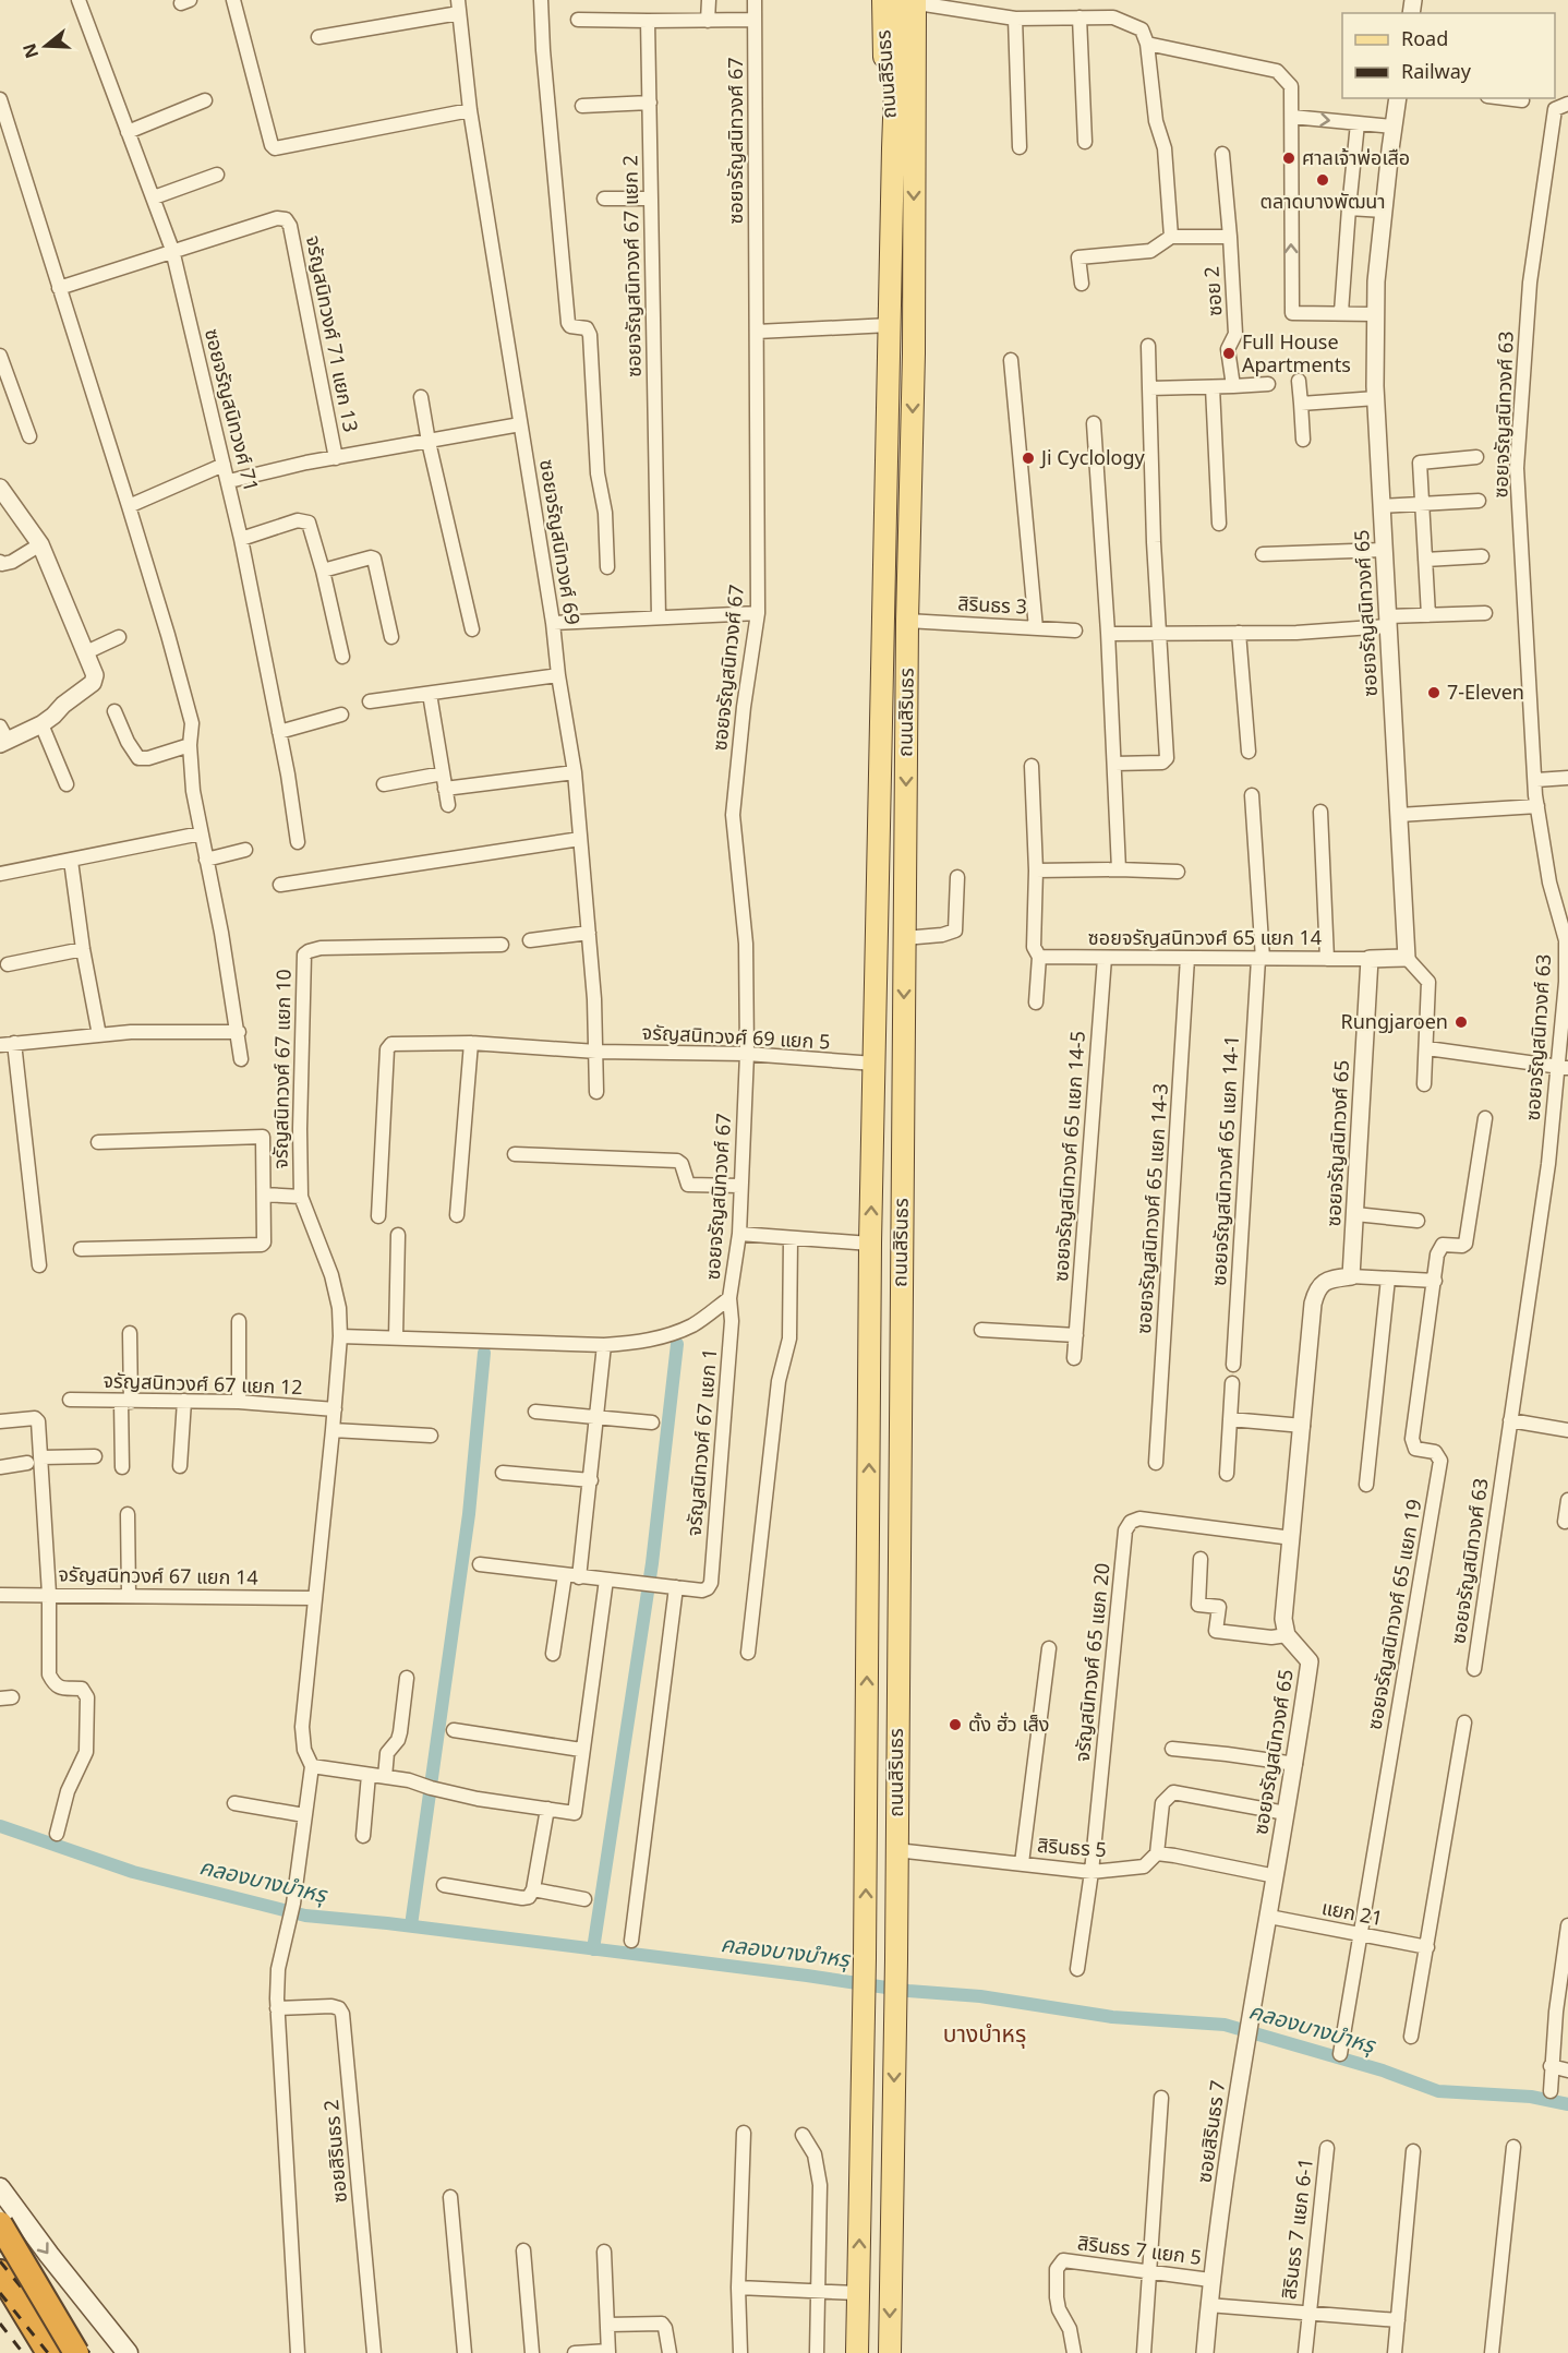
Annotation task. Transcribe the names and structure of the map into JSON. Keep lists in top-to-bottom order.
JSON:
{
  "streets": {
    "main road": ["ถนนสิรินธร"],
    "street": [
      "ซอยจรัญสนิทวงศ์ 67",
      "ซอยจรัญสนิทวงศ์ 67 แยก 2",
      "ซอย 2",
      "จรัญสนิทวงศ์ 71 แยก 13",
      "ซอยจรัญสนิทวงศ์ 71",
      "ซอยจรัญสนิทวงศ์ 63",
      "ซอยจรัญสนิทวงศ์ 69",
      "สิรินธร 3",
      "ซอยจรัญสนิทวงศ์ 65",
      "ซอยจรัญสนิทวงศ์ 65 แยก 14",
      "จรัญสนิทวงศ์ 69 แยก 5",
      "จรัญสนิทวงศ์ 67 แยก 10",
      "ซอยจรัญสนิทวงศ์ 65 แยก 14-5",
      "ซอยจรัญสนิทวงศ์ 65 แยก 14-1",
      "ซอยจรัญสนิทวงศ์ 65 แยก 14-3",
      "จรัญสนิทวงศ์ 67 แยก 12",
      "จรัญสนิทวงศ์ 67 แยก 1",
      "จรัญสนิทวงศ์ 67 แยก 14",
      "ซอยจรัญสนิทวงศ์ 65 แยก 19",
      "จรัญสนิทวงศ์ 65 แยก 20",
      "สิรินธร 5",
      "แยก 21",
      "ซอยสิรินธร 7",
      "ซอยสิรินธร 2",
      "สิรินธร 7 แยก 6-1",
      "สิรินธร 7 แยก 5"
    ]
  },
  "crossings": [
    ["ถนนสิรินธร", "สิรินธร 3"],
    ["ถนนสิรินธร", "จรัญสนิทวงศ์ 69 แยก 5"],
    ["ถนนสิรินธร", "สิรินธร 5"],
    ["ซอยจรัญสนิทวงศ์ 67", "จรัญสนิทวงศ์ 69 แยก 5"],
    ["ซอยจรัญสนิทวงศ์ 67", "จรัญสนิทวงศ์ 67 แยก 1"],
    ["จรัญสนิทวงศ์ 71 แยก 13", "ซอยจรัญสนิทวงศ์ 71"],
    ["ซอยจรัญสนิทวงศ์ 69", "จรัญสนิทวงศ์ 69 แยก 5"],
    ["ซอยจรัญสนิทวงศ์ 65", "ซอยจรัญสนิทวงศ์ 65 แยก 14"],
    ["ซอยจรัญสนิทวงศ์ 65", "แยก 21"],
    ["ซอยจรัญสนิทวงศ์ 65", "ซอยสิรินธร 7"],
    ["ซอยจรัญสนิทวงศ์ 65 แยก 14", "ซอยจรัญสนิทวงศ์ 65 แยก 14-5"],
    ["ซอยจรัญสนิทวงศ์ 65 แยก 14", "ซอยจรัญสนิทวงศ์ 65 แยก 14-1"],
    ["ซอยจรัญสนิทวงศ์ 65 แยก 14", "ซอยจรัญสนิทวงศ์ 65 แยก 14-3"],
    ["จรัญสนิทวงศ์ 67 แยก 10", "จรัญสนิทวงศ์ 67 แยก 12"],
    ["จรัญสนิทวงศ์ 67 แยก 10", "จรัญสนิทวงศ์ 67 แยก 14"],
    ["ซอยจรัญสนิทวงศ์ 65 แยก 19", "แยก 21"],
    ["จรัญสนิทวงศ์ 65 แยก 20", "สิรินธร 5"],
    ["แยก 21", "ซอยสิรินธร 7"],
    ["ซอยสิรินธร 7", "สิรินธร 7 แยก 5"]
  ],
  "districts": ["บางบำหรุ"],
  "water": ["คลองบางบำหรุ"],
  "places": [
    "ศาลเจ้าพ่อเสือ",
    "ตลาดบางพัฒนา",
    "Full House Apartments",
    "Ji Cyclology",
    "7-Eleven",
    "Rungjaroen",
    "ตั้ง ฮั่ว เส็ง"
  ],
  "legend": ["Road", "Railway"],
  "north": "left"
}
